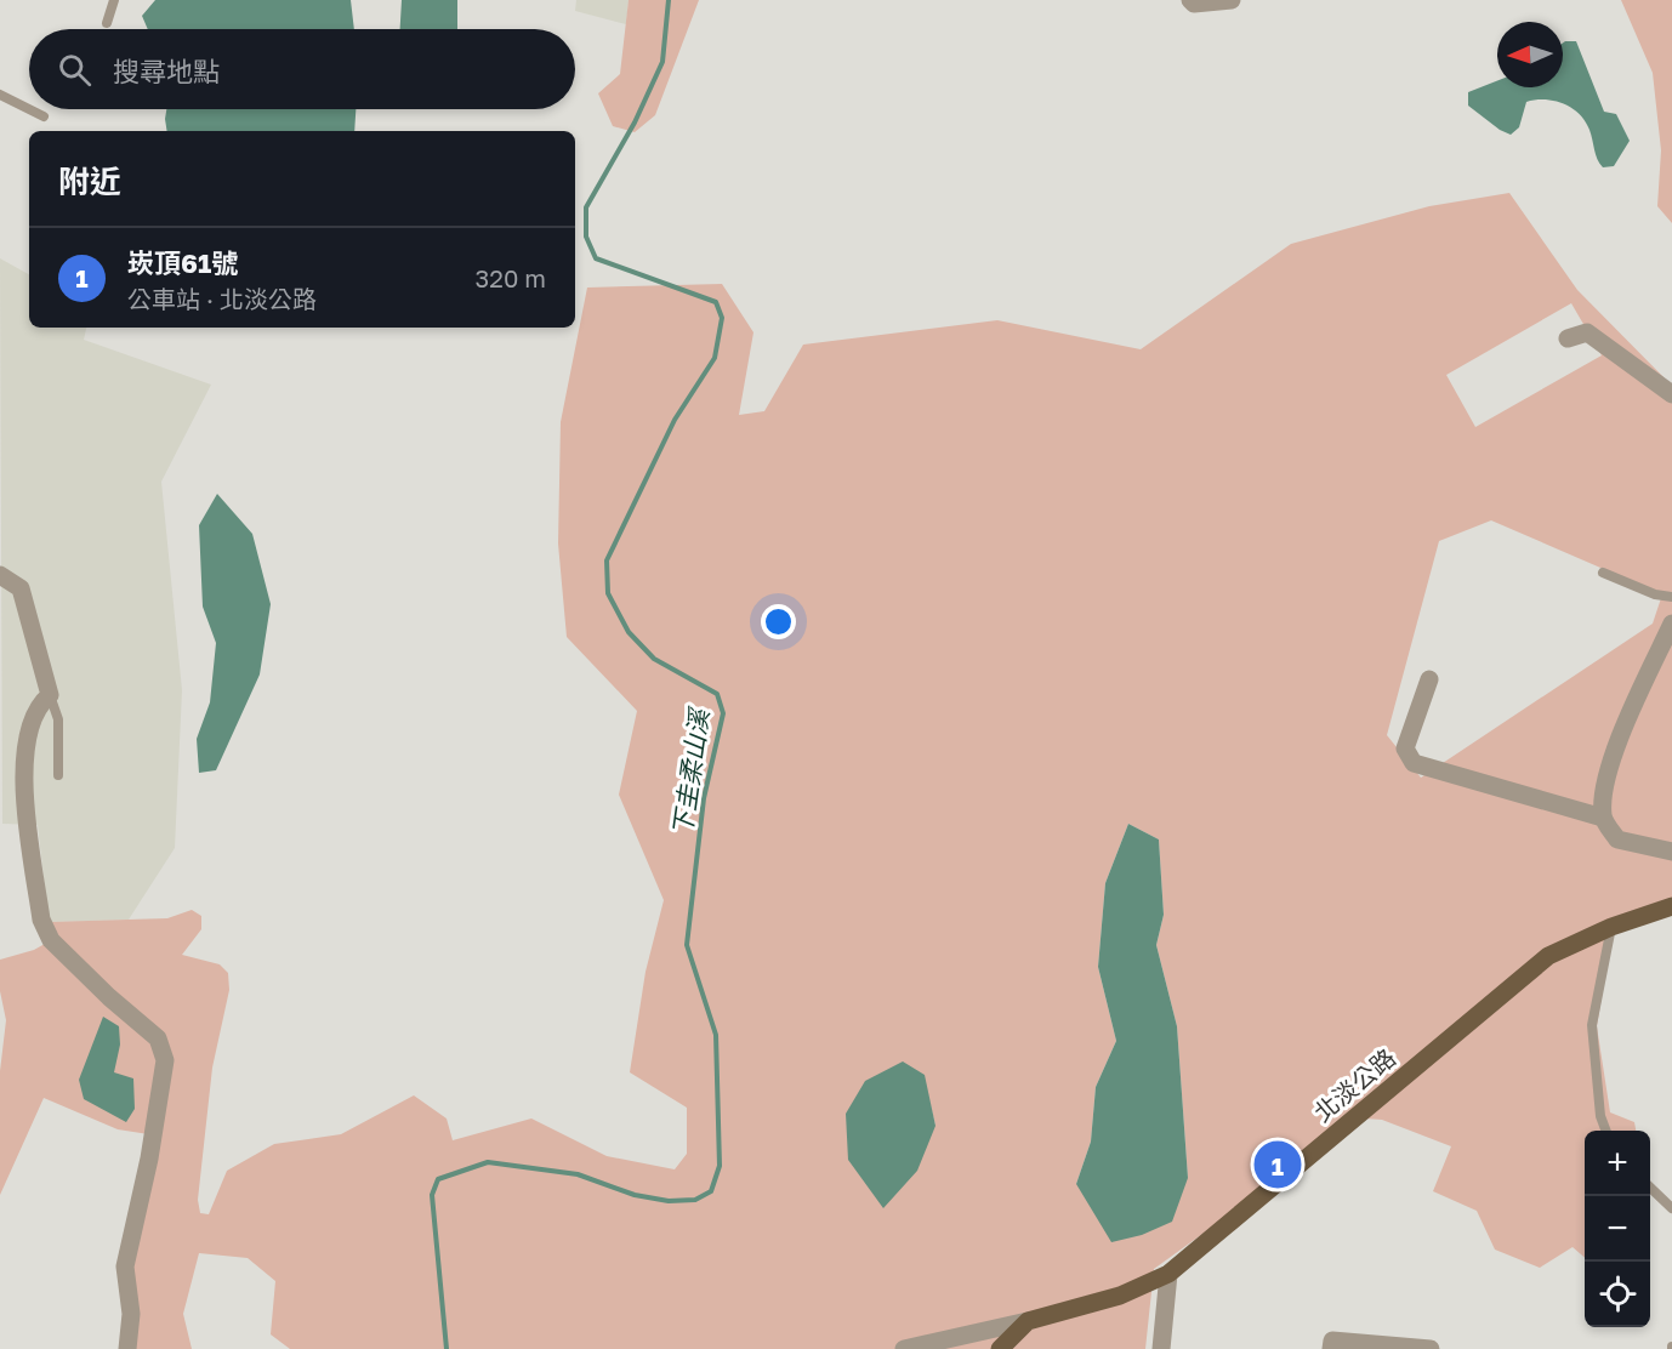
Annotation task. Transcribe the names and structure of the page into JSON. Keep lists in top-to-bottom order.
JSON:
{
  "streets": {
    "main road": ["北淡公路"]
  },
  "water": ["下圭柔山溪"],
  "north": "left",
  "page": {
    "search": "搜尋地點",
    "heading": "附近",
    "list": [
      {
        "mark": "1",
        "name": "崁頂61號",
        "note": "公車站 · 北淡公路",
        "value": "320 m"
      }
    ],
    "map_buttons": ["+", "−"],
    "pins": "1"
  }
}
